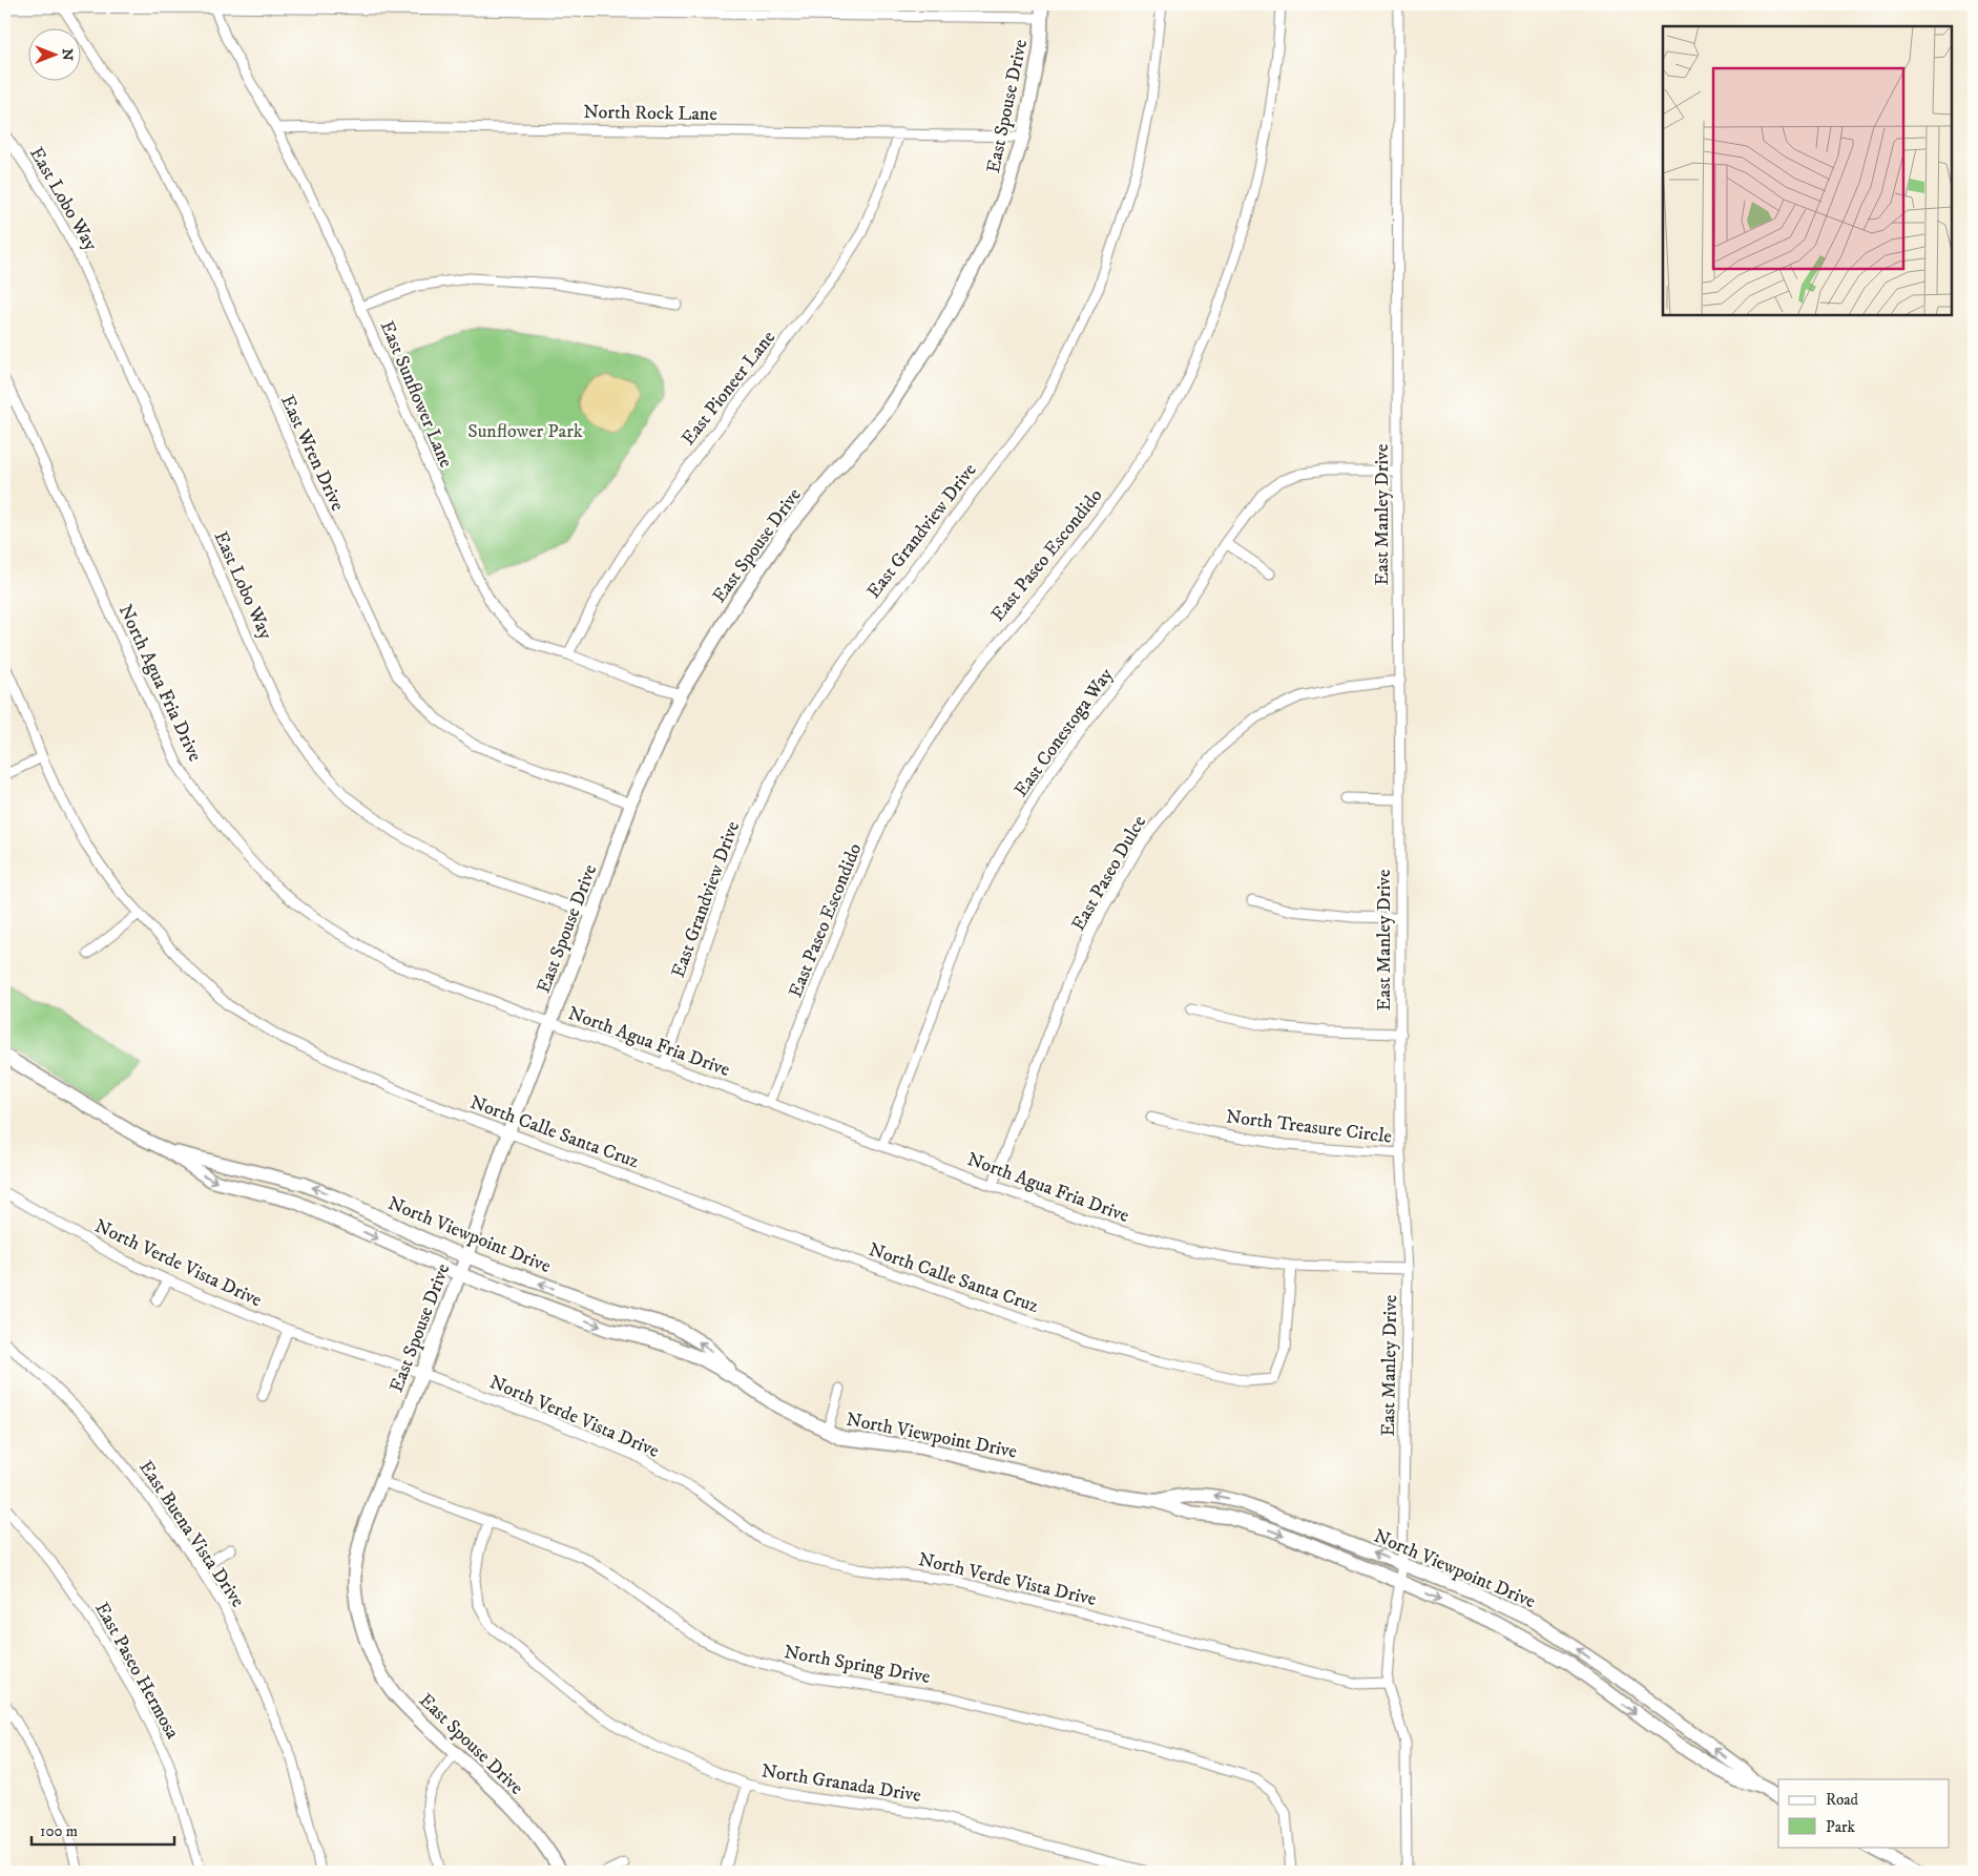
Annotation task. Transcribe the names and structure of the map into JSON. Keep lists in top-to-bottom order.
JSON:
{
  "streets": {
    "main road": ["East Spouse Drive", "North Viewpoint Drive"],
    "street": [
      "North Rock Lane",
      "East Lobo Way",
      "East Pioneer Lane",
      "East Sunflower Lane",
      "East Wren Drive",
      "East Manley Drive",
      "East Grandview Drive",
      "East Paseo Escondido",
      "North Agua Fria Drive",
      "East Conestoga Way",
      "East Paseo Dulce",
      "North Treasure Circle",
      "North Calle Santa Cruz",
      "North Verde Vista Drive",
      "East Buena Vista Drive",
      "North Spring Drive",
      "East Paseo Hermosa",
      "North Granada Drive"
    ]
  },
  "crossings": [
    ["East Spouse Drive", "North Rock Lane"],
    ["East Spouse Drive", "East Lobo Way"],
    ["East Spouse Drive", "East Sunflower Lane"],
    ["East Spouse Drive", "East Wren Drive"],
    ["East Spouse Drive", "North Agua Fria Drive"],
    ["East Spouse Drive", "North Calle Santa Cruz"],
    ["East Spouse Drive", "North Viewpoint Drive"],
    ["East Spouse Drive", "North Verde Vista Drive"],
    ["East Spouse Drive", "North Spring Drive"],
    ["North Rock Lane", "East Pioneer Lane"],
    ["North Rock Lane", "East Sunflower Lane"],
    ["East Pioneer Lane", "East Sunflower Lane"],
    ["East Manley Drive", "North Agua Fria Drive"],
    ["East Manley Drive", "East Conestoga Way"],
    ["East Manley Drive", "East Paseo Dulce"],
    ["East Manley Drive", "North Treasure Circle"],
    ["East Manley Drive", "North Viewpoint Drive"],
    ["East Manley Drive", "North Verde Vista Drive"],
    ["East Grandview Drive", "North Agua Fria Drive"],
    ["East Paseo Escondido", "North Agua Fria Drive"],
    ["North Agua Fria Drive", "East Conestoga Way"],
    ["North Agua Fria Drive", "East Paseo Dulce"],
    ["North Agua Fria Drive", "North Calle Santa Cruz"],
    ["North Spring Drive", "North Granada Drive"]
  ],
  "parks": ["Sunflower Park"],
  "legend": ["Road", "Park"],
  "scale_bar": "100 m",
  "north": "right"
}
